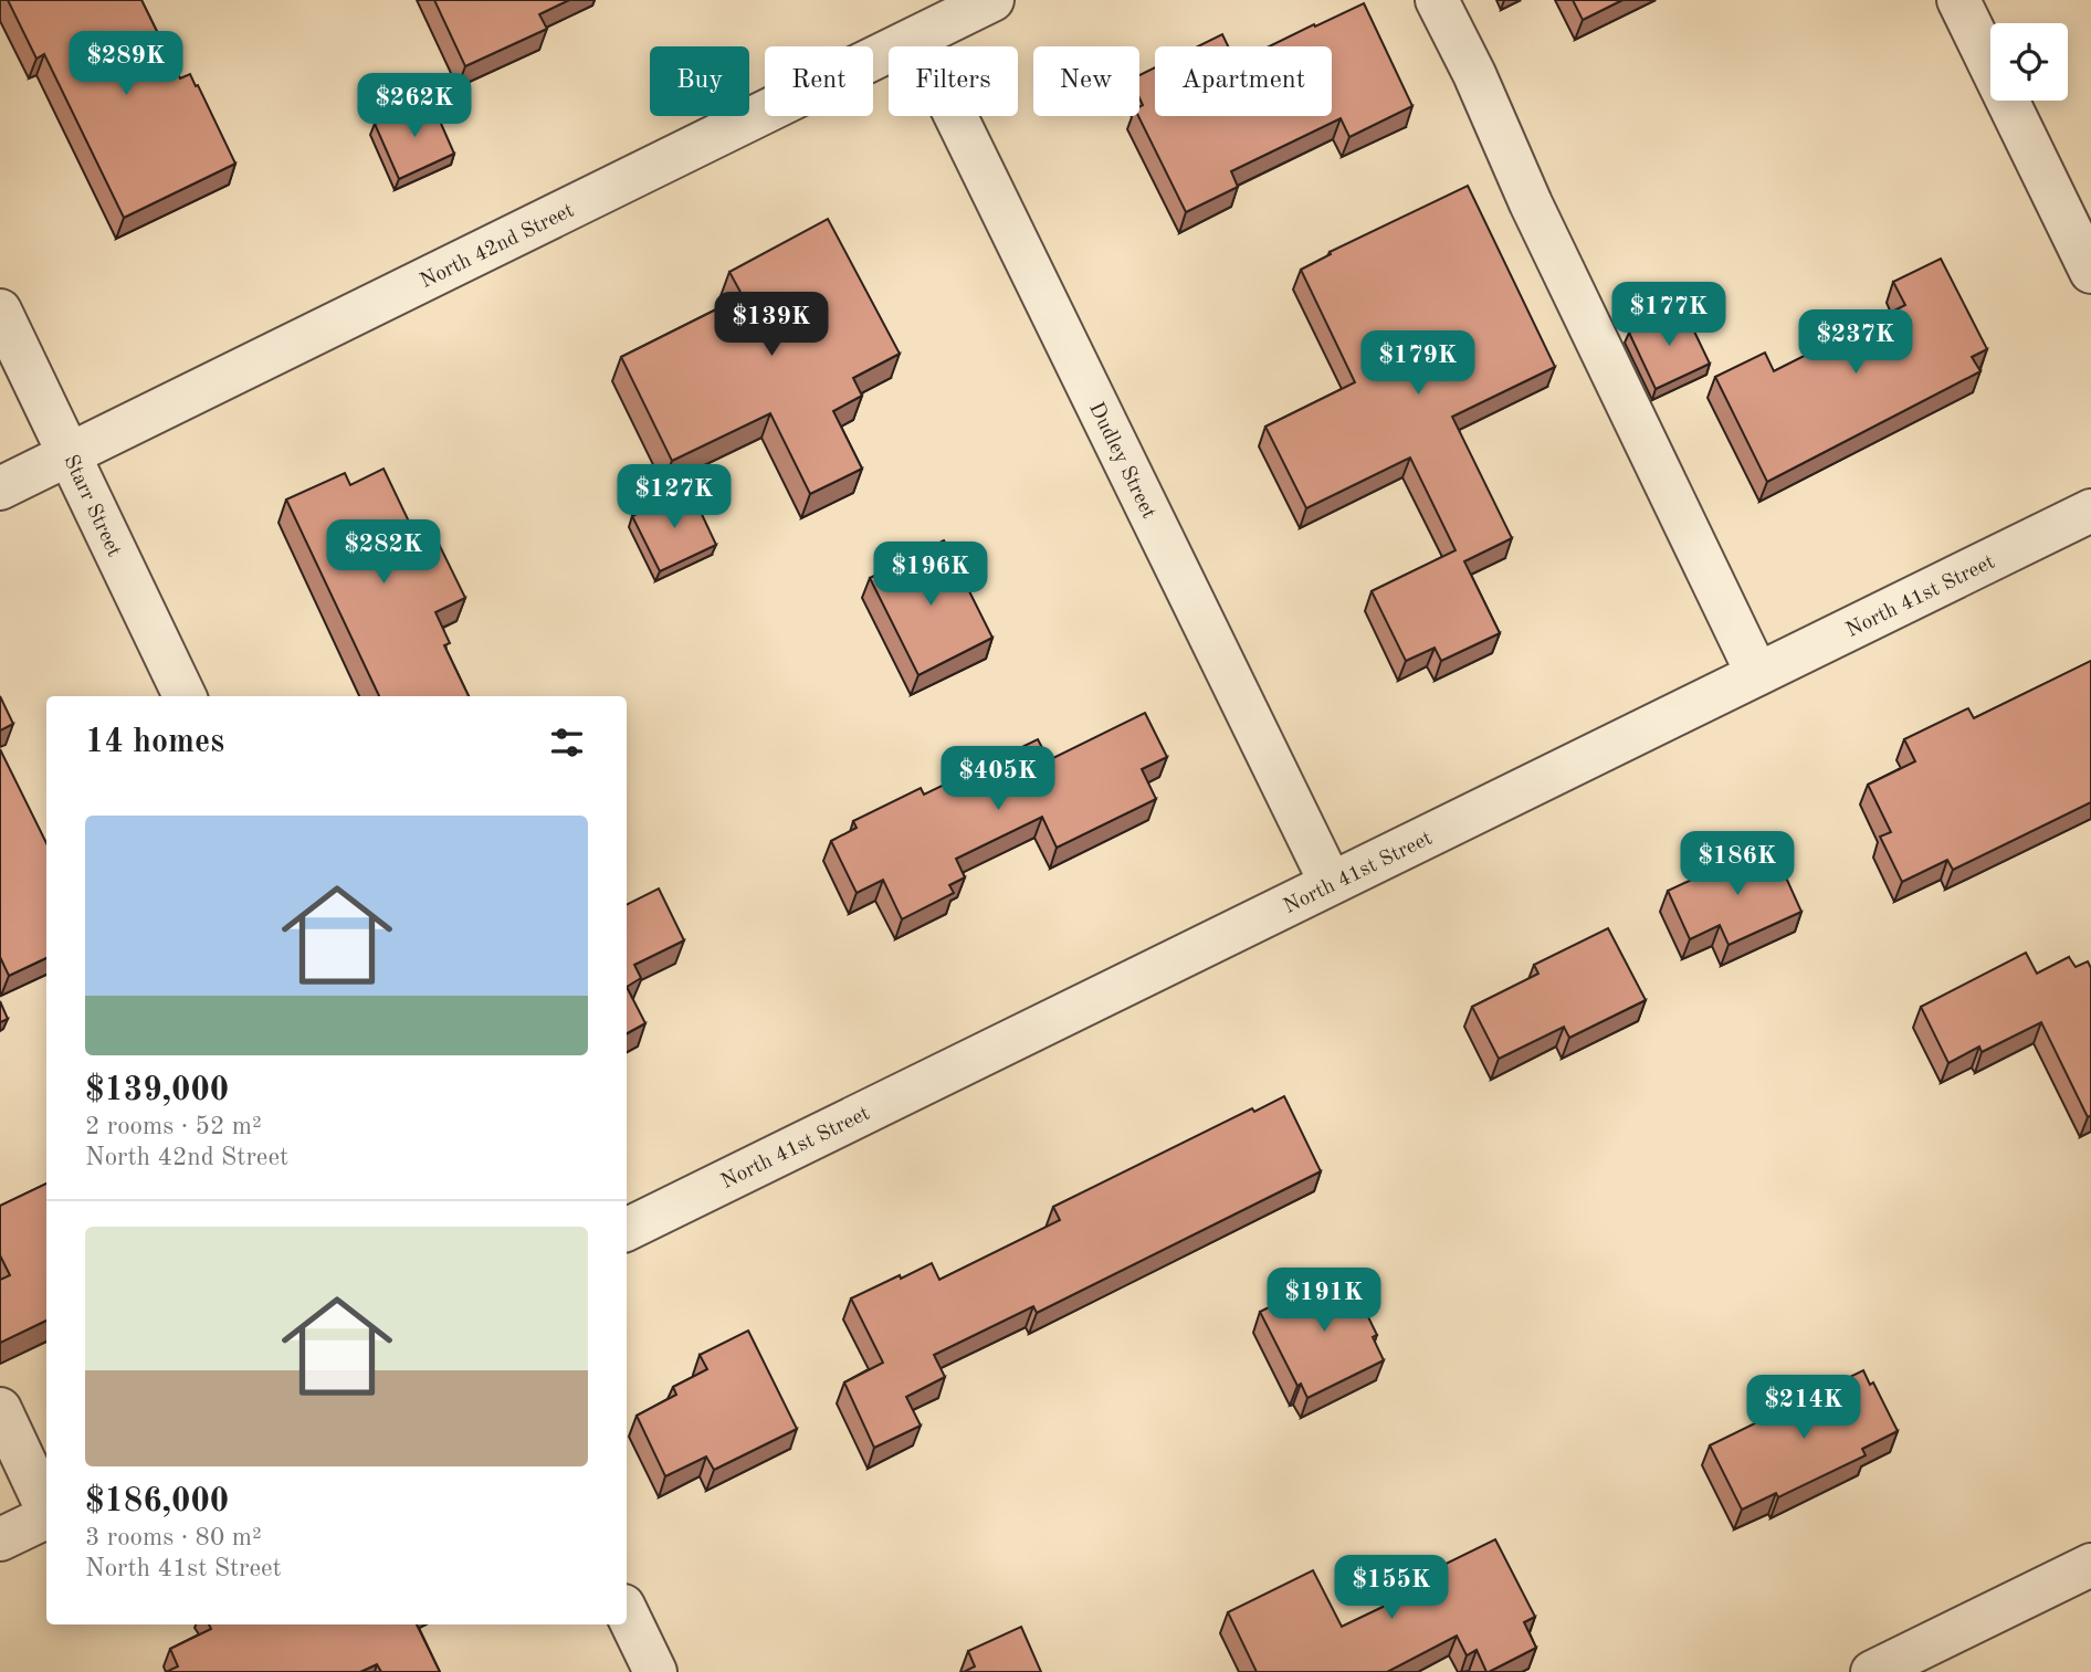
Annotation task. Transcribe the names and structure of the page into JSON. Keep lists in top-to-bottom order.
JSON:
{
  "streets": {
    "street": [
      "North 42nd Street",
      "Dudley Street",
      "Starr Street",
      "North 41st Street"
    ]
  },
  "crossings": [
    ["North 42nd Street", "Dudley Street"],
    ["North 42nd Street", "Starr Street"],
    ["Dudley Street", "North 41st Street"]
  ],
  "page": {
    "price": [
      "$289K",
      "$262K",
      "$177K",
      "$139K",
      "$237K",
      "$179K",
      "$127K",
      "$282K",
      "$196K",
      "$405K",
      "$186K",
      "$191K",
      "$214K",
      "$155K"
    ],
    "chip": [
      "Buy",
      "Rent",
      "Filters",
      "New",
      "Apartment"
    ],
    "heading": "14 homes",
    "list": [
      {
        "name": "$139,000",
        "note": "2 rooms · 52 m² · North 42nd Street"
      },
      {
        "name": "$186,000",
        "note": "3 rooms · 80 m² · North 41st Street"
      }
    ]
  }
}
